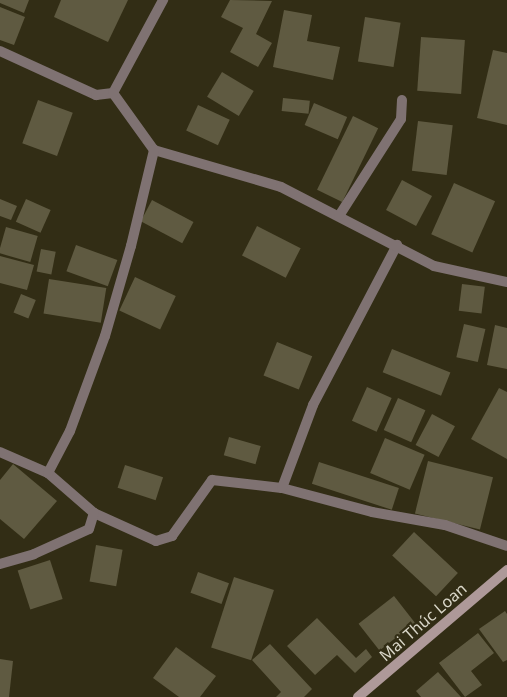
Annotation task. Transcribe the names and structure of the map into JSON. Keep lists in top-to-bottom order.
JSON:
{
  "streets": {
    "main road": ["Mai Thúc Loan"]
  }
}
